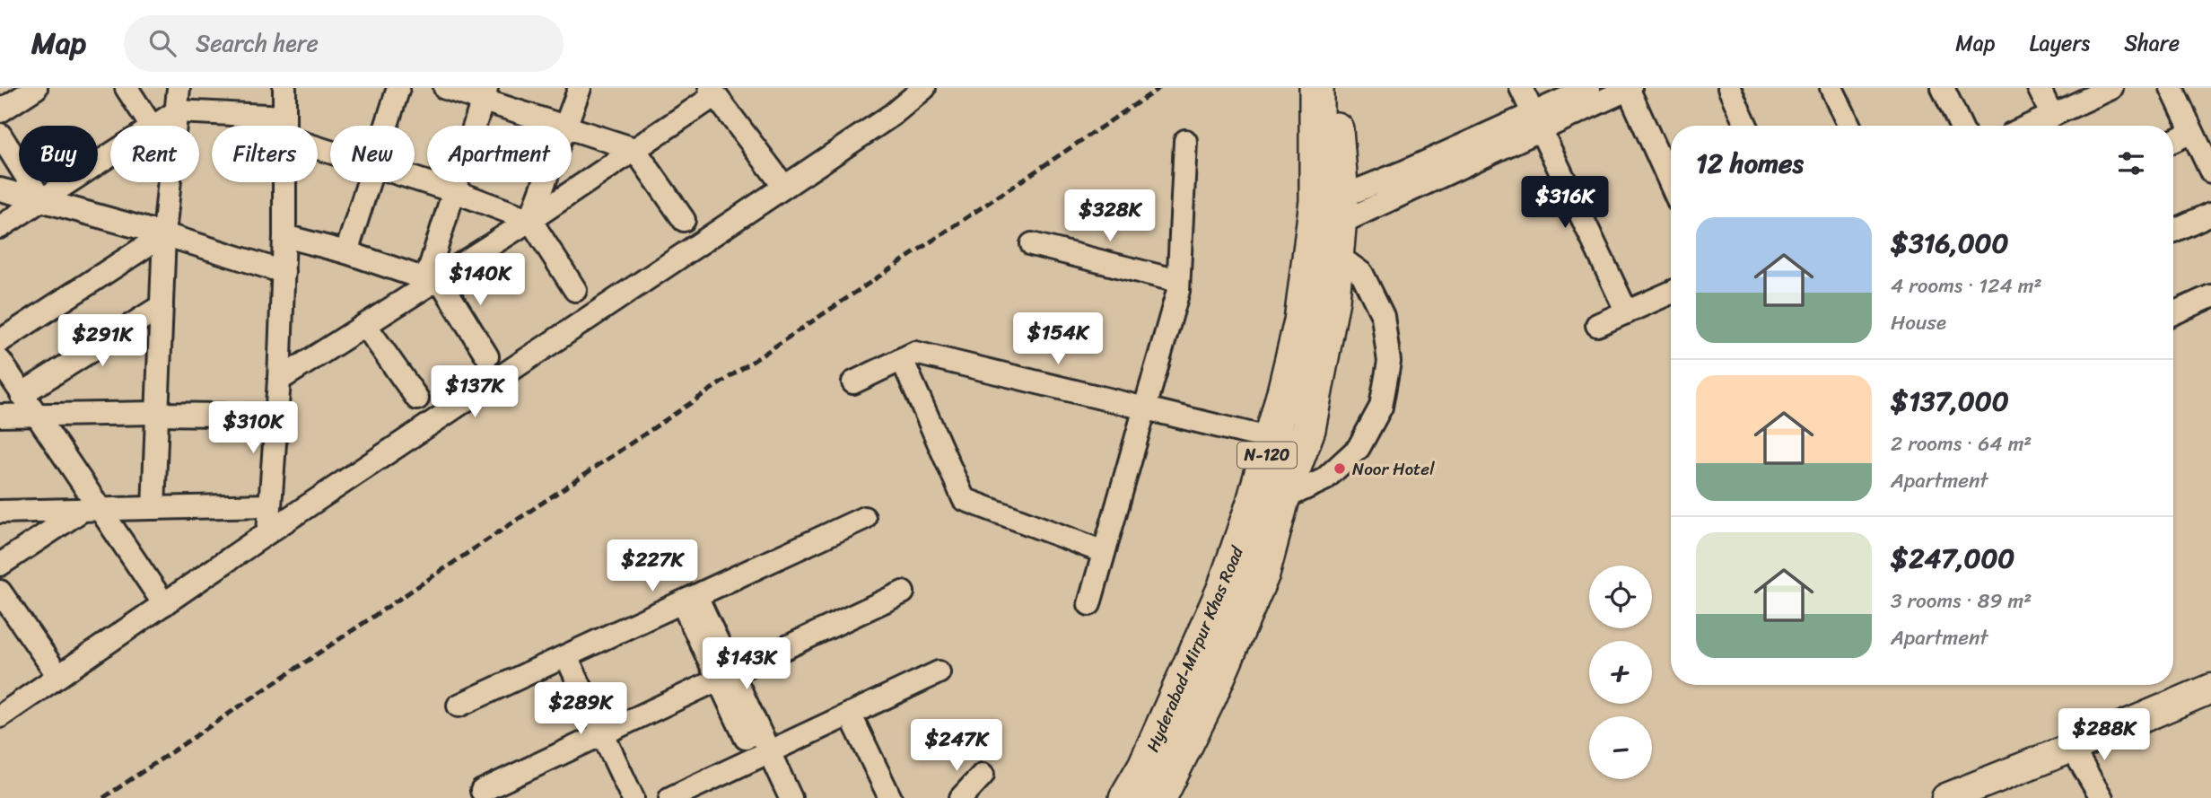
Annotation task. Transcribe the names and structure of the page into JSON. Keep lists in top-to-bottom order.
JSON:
{
  "streets": {
    "highway": ["N-120", "Hyderabad-Mirpur Khas Road"]
  },
  "places": ["Noor Hotel"],
  "page": {
    "header": "Map",
    "search": "Search here",
    "nav": ["Map", "Layers", "Share"],
    "chip": [
      "Buy",
      "Rent",
      "Filters",
      "New",
      "Apartment"
    ],
    "heading": "12 homes",
    "price": [
      "$316K",
      "$328K",
      "$140K",
      "$154K",
      "$291K",
      "$137K",
      "$310K",
      "$227K",
      "$143K",
      "$289K",
      "$288K",
      "$247K"
    ],
    "list": [
      {
        "name": "$316,000",
        "note": "4 rooms · 124 m² · House"
      },
      {
        "name": "$137,000",
        "note": "2 rooms · 64 m² · Apartment"
      },
      {
        "name": "$247,000",
        "note": "3 rooms · 89 m² · Apartment"
      }
    ],
    "map_buttons": ["+", "−"]
  }
}
